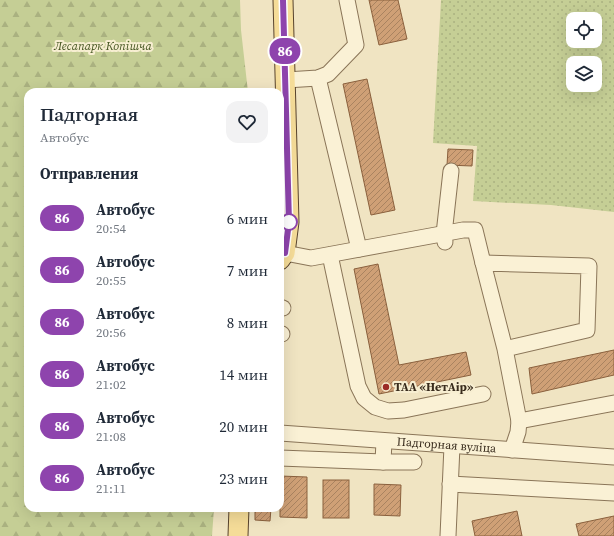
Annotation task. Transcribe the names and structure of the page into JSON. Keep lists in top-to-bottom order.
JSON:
{
  "streets": {
    "street": ["Падгорная вуліца"]
  },
  "parks": ["Лесапарк Копішча"],
  "places": ["ТАА «НетАір»"],
  "lines": ["bus line 86"],
  "page": {
    "on_map": "86",
    "heading": [
      ["Падгорная", "Автобус"],
      "Отправления"
    ],
    "list": [
      {
        "mark": "86",
        "name": "Автобус",
        "note": "20:54",
        "value": "6 мин"
      },
      {
        "mark": "86",
        "name": "Автобус",
        "note": "20:55",
        "value": "7 мин"
      },
      {
        "mark": "86",
        "name": "Автобус",
        "note": "20:56",
        "value": "8 мин"
      },
      {
        "mark": "86",
        "name": "Автобус",
        "note": "21:02",
        "value": "14 мин"
      },
      {
        "mark": "86",
        "name": "Автобус",
        "note": "21:08",
        "value": "20 мин"
      },
      {
        "mark": "86",
        "name": "Автобус",
        "note": "21:11",
        "value": "23 мин"
      }
    ]
  }
}
